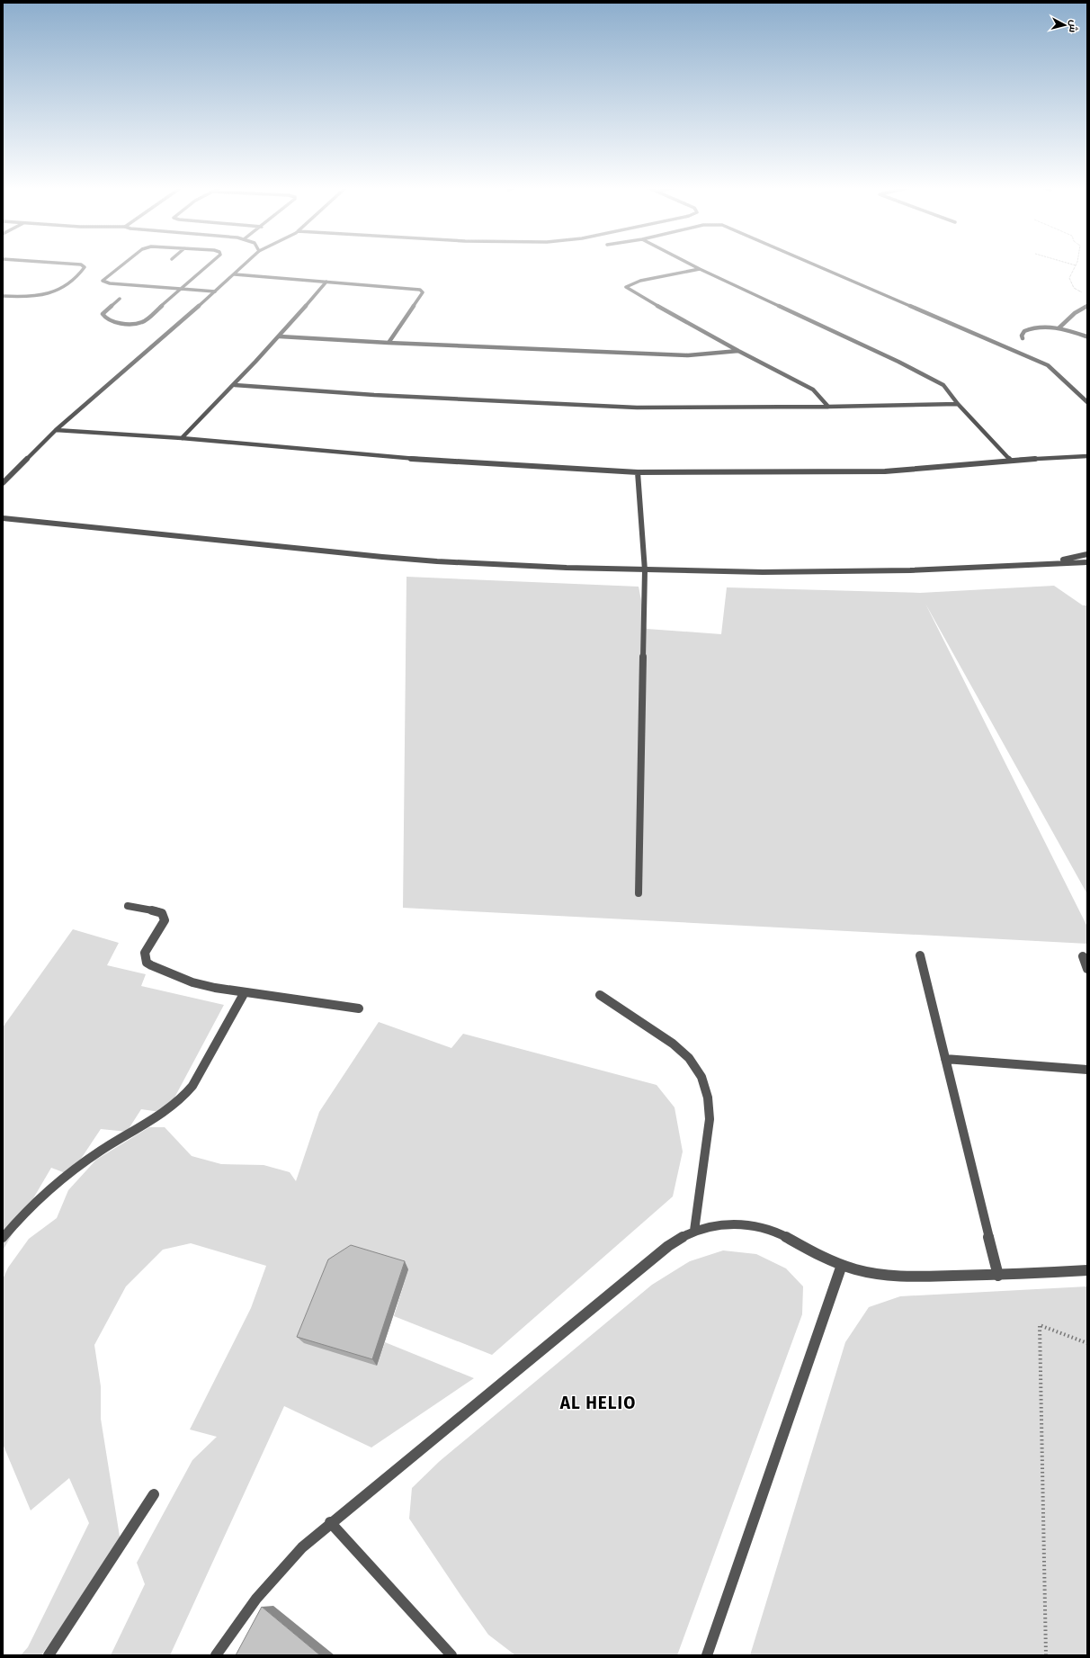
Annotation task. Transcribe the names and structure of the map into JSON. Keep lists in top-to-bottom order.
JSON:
{
  "districts": ["AL HELIO"],
  "north": "right"
}
